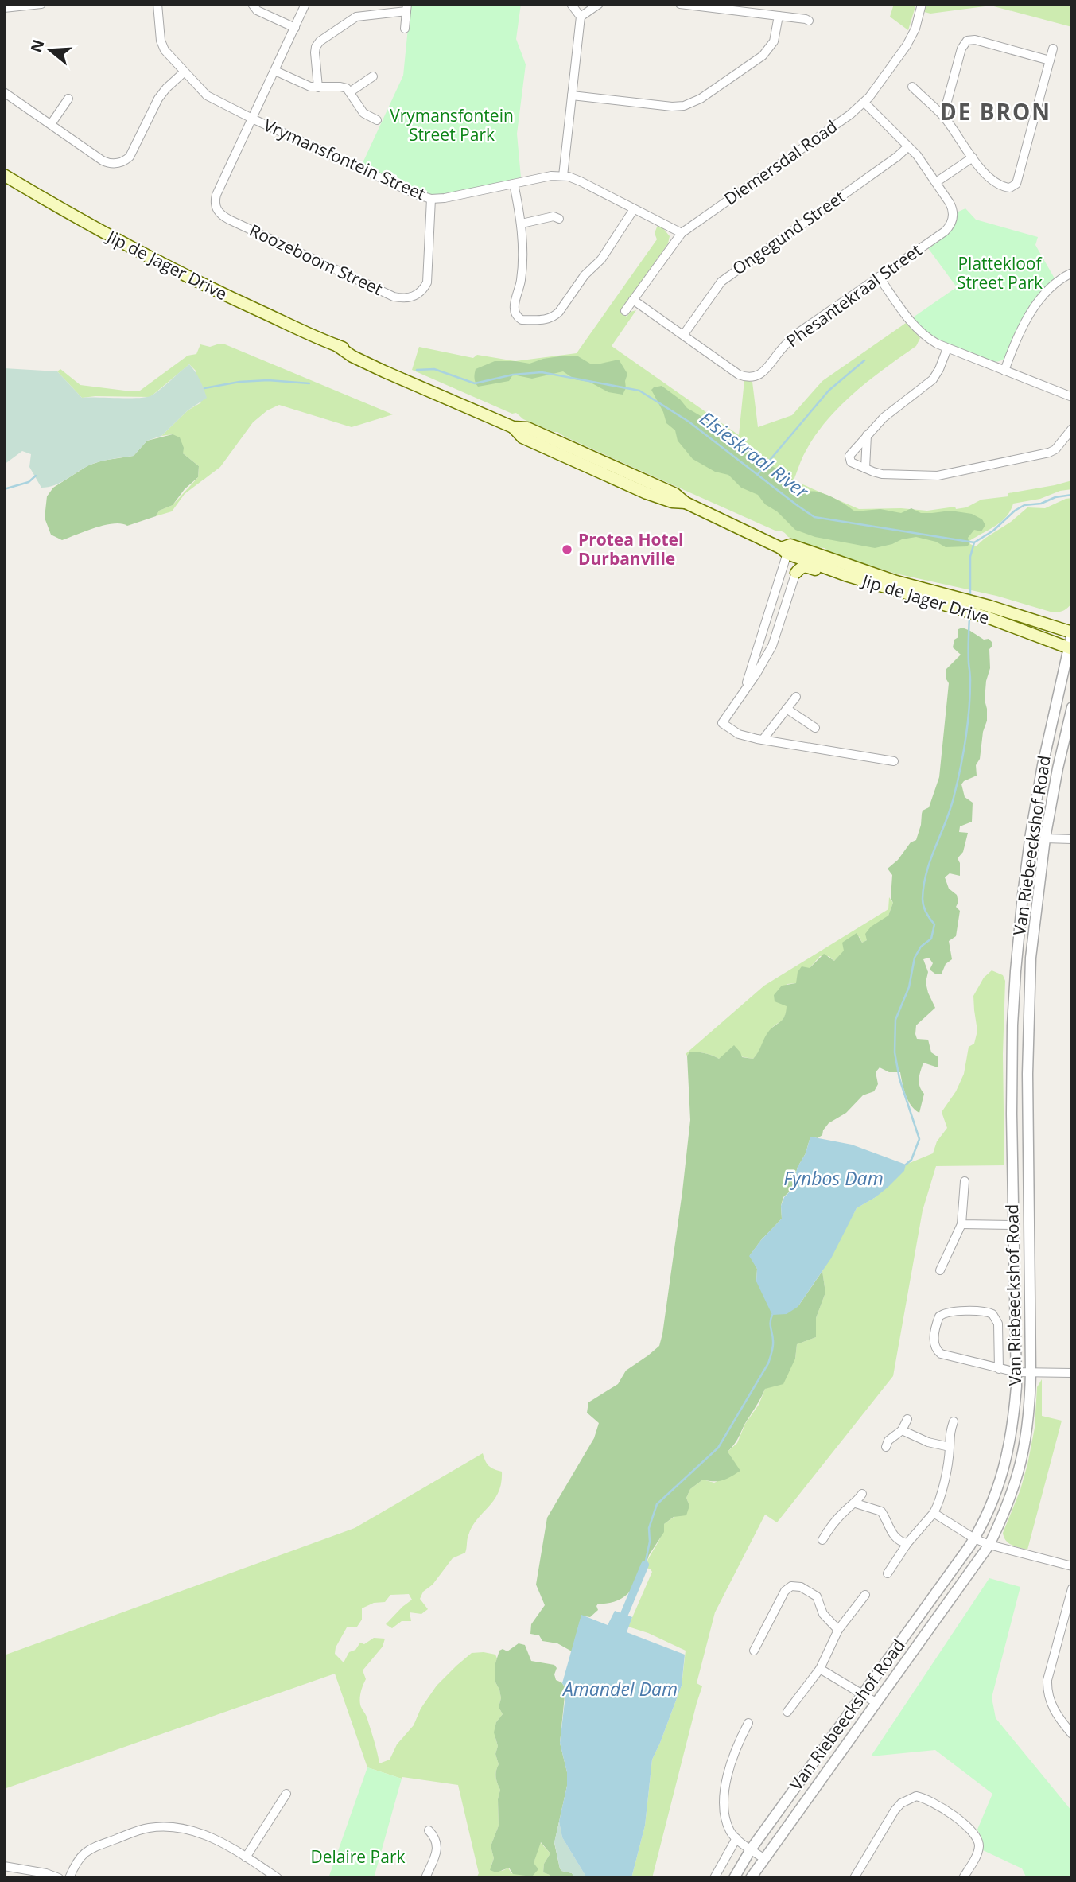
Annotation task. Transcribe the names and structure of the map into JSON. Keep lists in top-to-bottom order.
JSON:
{
  "streets": {
    "main road": ["Jip de Jager Drive"],
    "street": [
      "Vrymansfontein Street",
      "Diemersdal Road",
      "Ongegund Street",
      "Roozeboom Street",
      "Phesantekraal Street",
      "Van Riebeeckshof Road"
    ]
  },
  "crossings": [
    ["Vrymansfontein Street", "Diemersdal Road"],
    ["Vrymansfontein Street", "Roozeboom Street"],
    ["Diemersdal Road", "Phesantekraal Street"],
    ["Ongegund Street", "Phesantekraal Street"],
    ["Jip de Jager Drive", "Van Riebeeckshof Road"]
  ],
  "districts": ["DE BRON"],
  "water": ["Elsieskraal River", "Fynbos Dam", "Amandel Dam"],
  "parks": ["Vrymansfontein Street Park", "Plattekloof Street Park", "Delaire Park"],
  "places": ["Protea Hotel Durbanville"],
  "north": "left"
}
